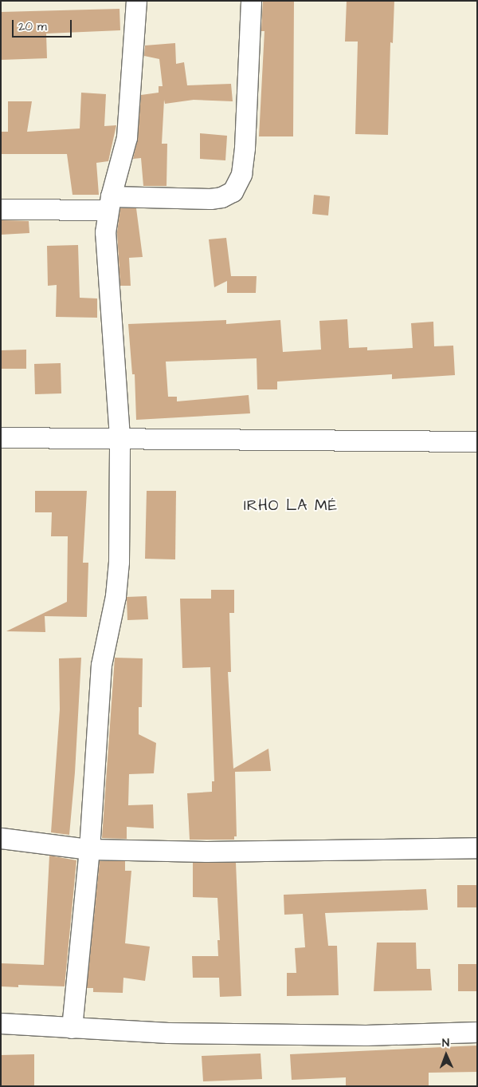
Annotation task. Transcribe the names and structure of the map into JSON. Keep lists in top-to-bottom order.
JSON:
{
  "districts": ["IRHO LA MÉ"],
  "scale_bar": "20 m",
  "north": "top"
}
